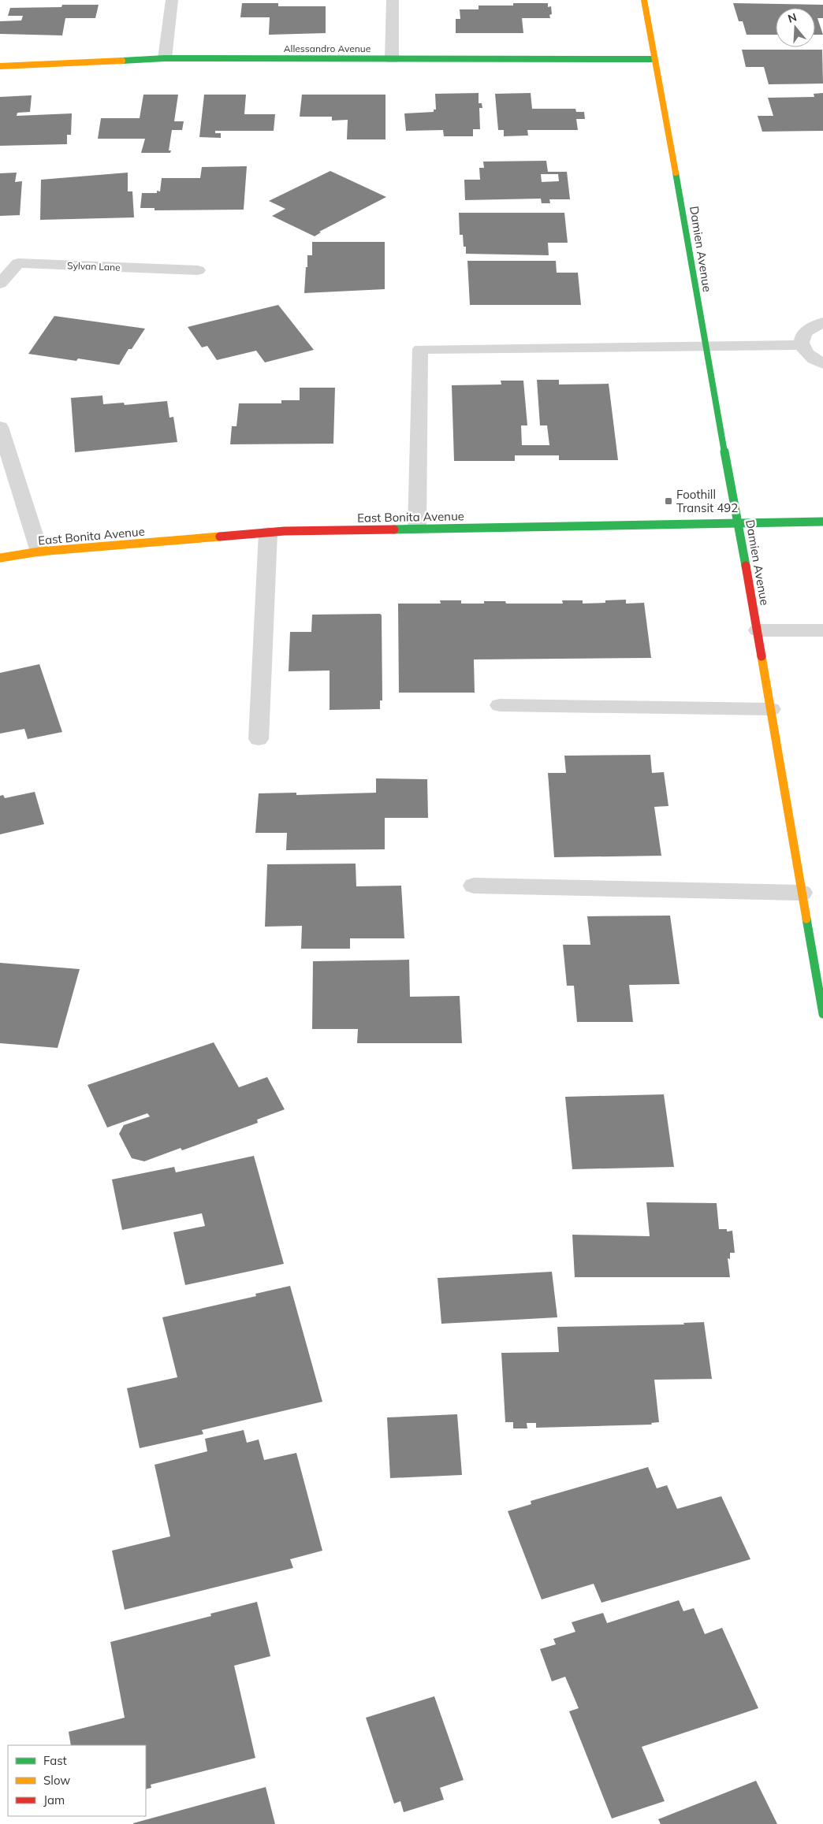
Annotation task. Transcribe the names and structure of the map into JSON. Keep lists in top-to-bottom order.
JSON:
{
  "streets": {
    "main road": ["Allessandro Avenue", "Damien Avenue", "East Bonita Avenue"],
    "street": ["Sylvan Lane"]
  },
  "crossings": [
    ["Allessandro Avenue", "Damien Avenue"],
    ["Damien Avenue", "East Bonita Avenue"]
  ],
  "places": {
    "transit": ["Foothill Transit 492"]
  },
  "legend": ["Fast", "Slow", "Jam"],
  "north": "top"
}
